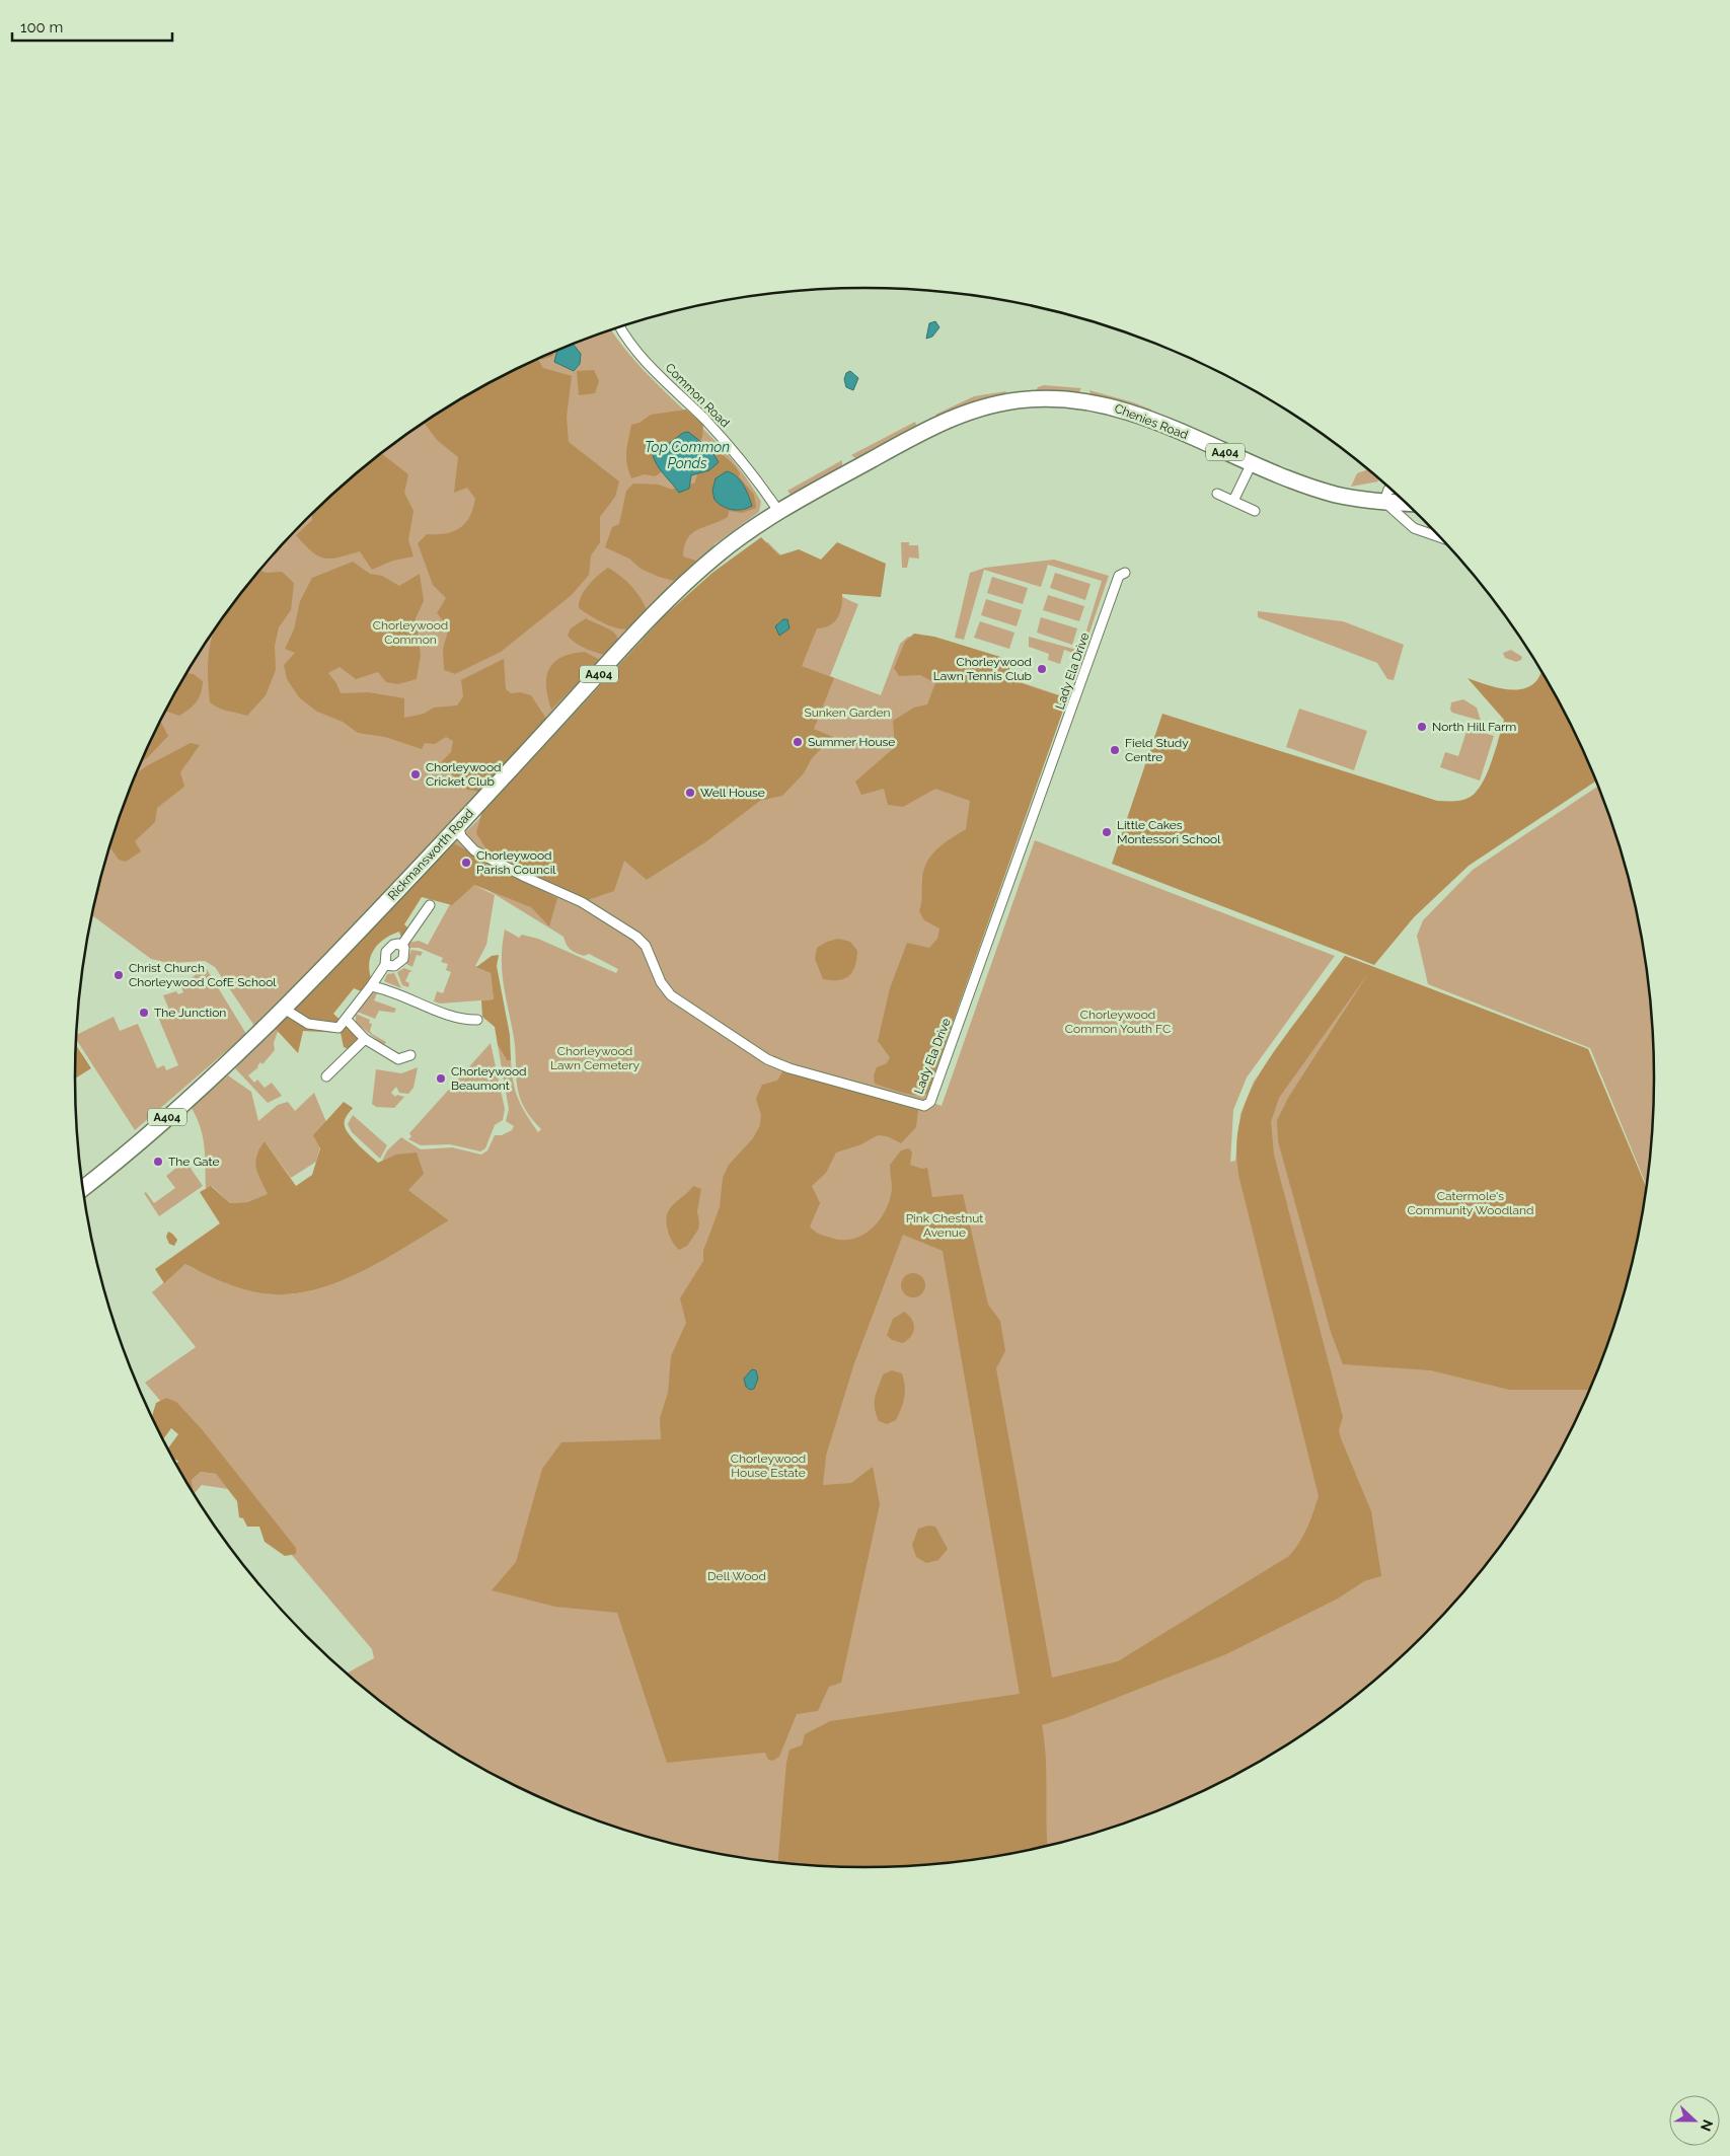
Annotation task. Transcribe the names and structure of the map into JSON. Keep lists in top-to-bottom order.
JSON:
{
  "streets": {
    "main road": ["Chenies Road", "A404", "Rickmansworth Road"],
    "street": ["Common Road", "Lady Ela Drive"]
  },
  "crossings": [
    ["Common Road", "Chenies Road"],
    ["Common Road", "Rickmansworth Road"],
    ["Chenies Road", "Rickmansworth Road"],
    ["Lady Ela Drive", "Rickmansworth Road"]
  ],
  "water": ["Top Common Ponds"],
  "parks": [
    "Chorleywood Common",
    "Sunken Garden",
    "Chorleywood Common Youth FC",
    "Chorleywood Lawn Cemetery",
    "Catermole's Community Woodland",
    "Pink Chestnut Avenue",
    "Chorleywood House Estate",
    "Dell Wood"
  ],
  "places": [
    "Chorleywood Lawn Tennis Club",
    "North Hill Farm",
    "Summer House",
    "Field Study Centre",
    "Chorleywood Cricket Club",
    "Well House",
    "Little Cakes Montessori School",
    "Chorleywood Parish Council",
    "Christ Church Chorleywood CofE School",
    "The Junction",
    "Chorleywood Beaumont",
    "The Gate"
  ],
  "scale_bar": "100 m",
  "north": "right"
}
